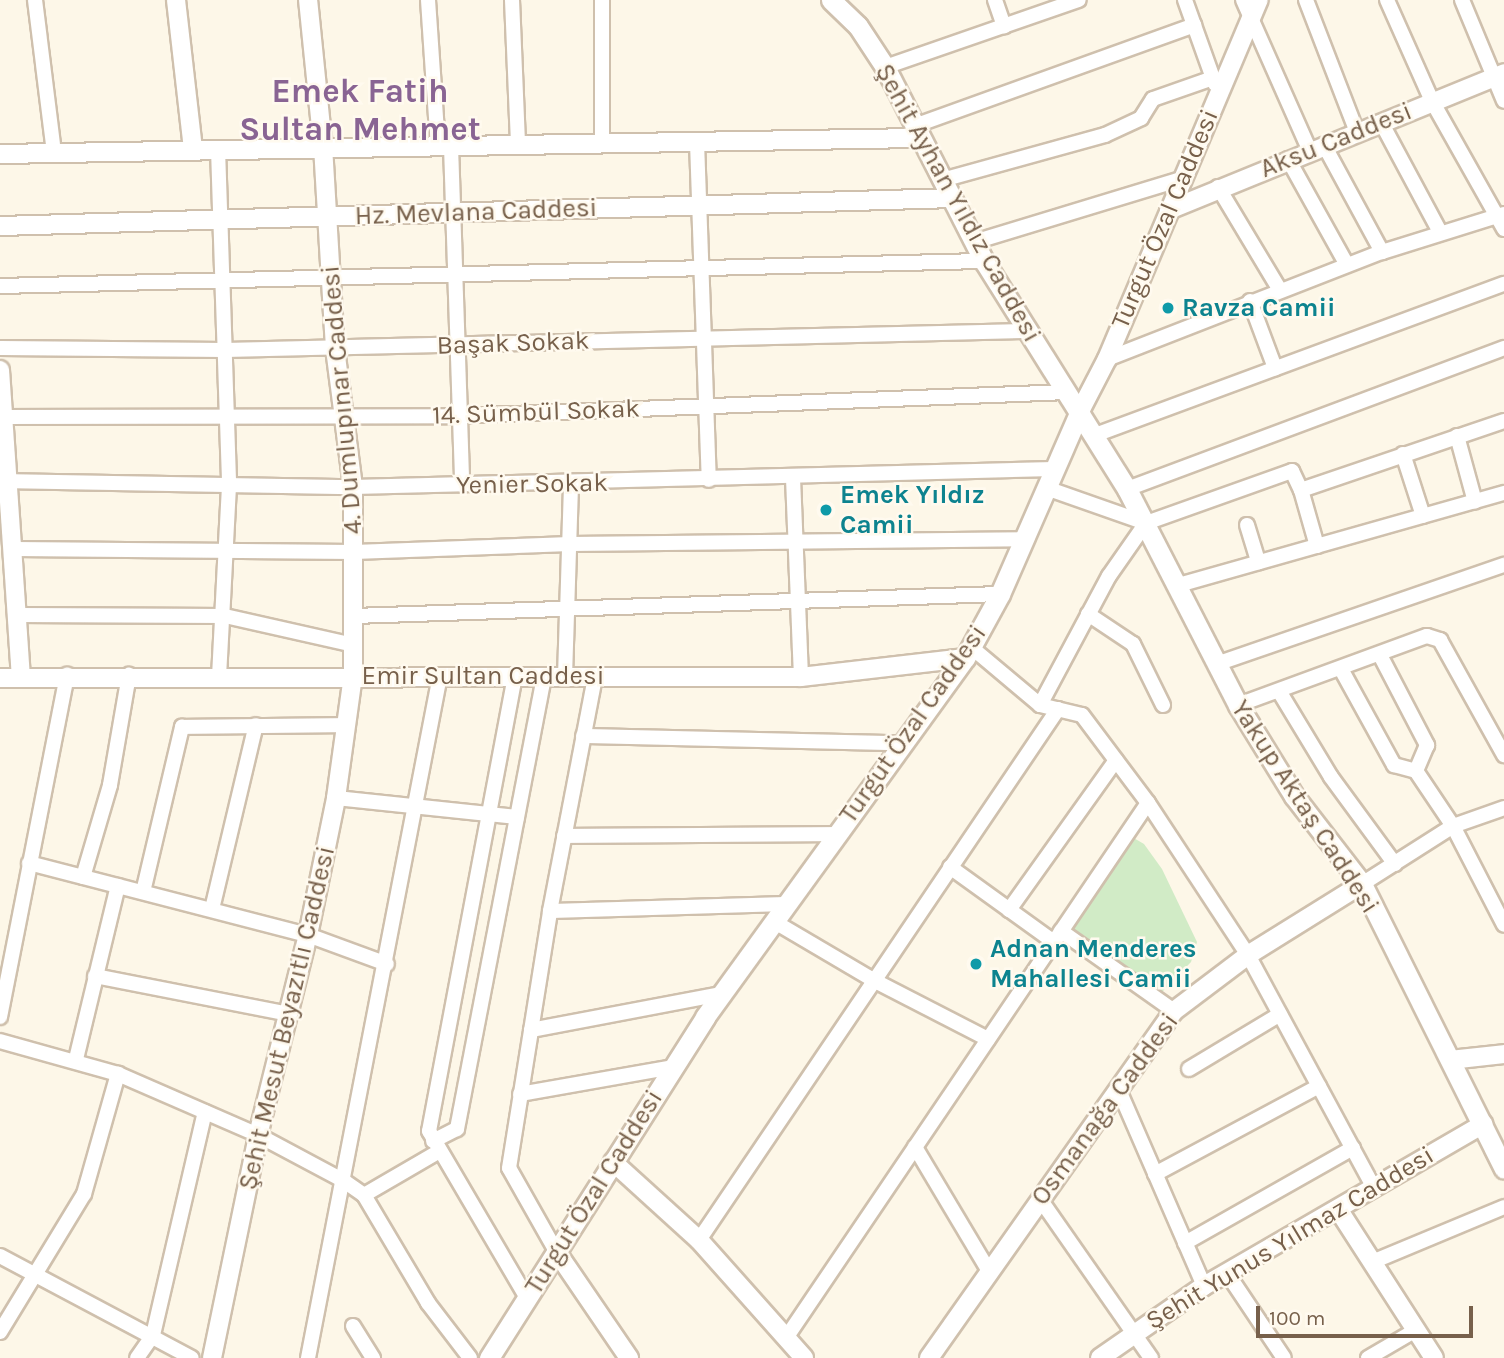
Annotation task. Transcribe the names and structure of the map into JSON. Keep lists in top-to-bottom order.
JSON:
{
  "streets": {
    "main road": ["Şehit Ayhan Yıldız Caddesi", "Turgut Özal Caddesi", "Yakup Aktaş Caddesi"],
    "street": [
      "Aksu Caddesi",
      "Hz. Mevlana Caddesi",
      "Başak Sokak",
      "4. Dumlupınar Caddesi",
      "14. Sümbül Sokak",
      "Yenier Sokak",
      "Emir Sultan Caddesi",
      "Şehit Mesut Beyazıtlı Caddesi",
      "Osmanağa Caddesi",
      "Şehit Yunus Yılmaz Caddesi"
    ]
  },
  "crossings": [
    ["Aksu Caddesi", "Turgut Özal Caddesi"],
    ["Şehit Ayhan Yıldız Caddesi", "Hz. Mevlana Caddesi"],
    ["Şehit Ayhan Yıldız Caddesi", "Turgut Özal Caddesi"],
    ["Şehit Ayhan Yıldız Caddesi", "Başak Sokak"],
    ["Şehit Ayhan Yıldız Caddesi", "14. Sümbül Sokak"],
    ["Şehit Ayhan Yıldız Caddesi", "Yakup Aktaş Caddesi"],
    ["Hz. Mevlana Caddesi", "4. Dumlupınar Caddesi"],
    ["Turgut Özal Caddesi", "Yenier Sokak"],
    ["Turgut Özal Caddesi", "Emir Sultan Caddesi"],
    ["Turgut Özal Caddesi", "Yakup Aktaş Caddesi"],
    ["Başak Sokak", "4. Dumlupınar Caddesi"],
    ["4. Dumlupınar Caddesi", "14. Sümbül Sokak"],
    ["4. Dumlupınar Caddesi", "Yenier Sokak"],
    ["4. Dumlupınar Caddesi", "Emir Sultan Caddesi"],
    ["4. Dumlupınar Caddesi", "Şehit Mesut Beyazıtlı Caddesi"],
    ["Emir Sultan Caddesi", "Şehit Mesut Beyazıtlı Caddesi"],
    ["Yakup Aktaş Caddesi", "Osmanağa Caddesi"],
    ["Yakup Aktaş Caddesi", "Şehit Yunus Yılmaz Caddesi"]
  ],
  "districts": ["Emek Fatih Sultan Mehmet"],
  "places": ["Ravza Camii", "Emek Yıldız Camii", "Adnan Menderes Mahallesi Camii"],
  "scale_bar": "100 m"
}
